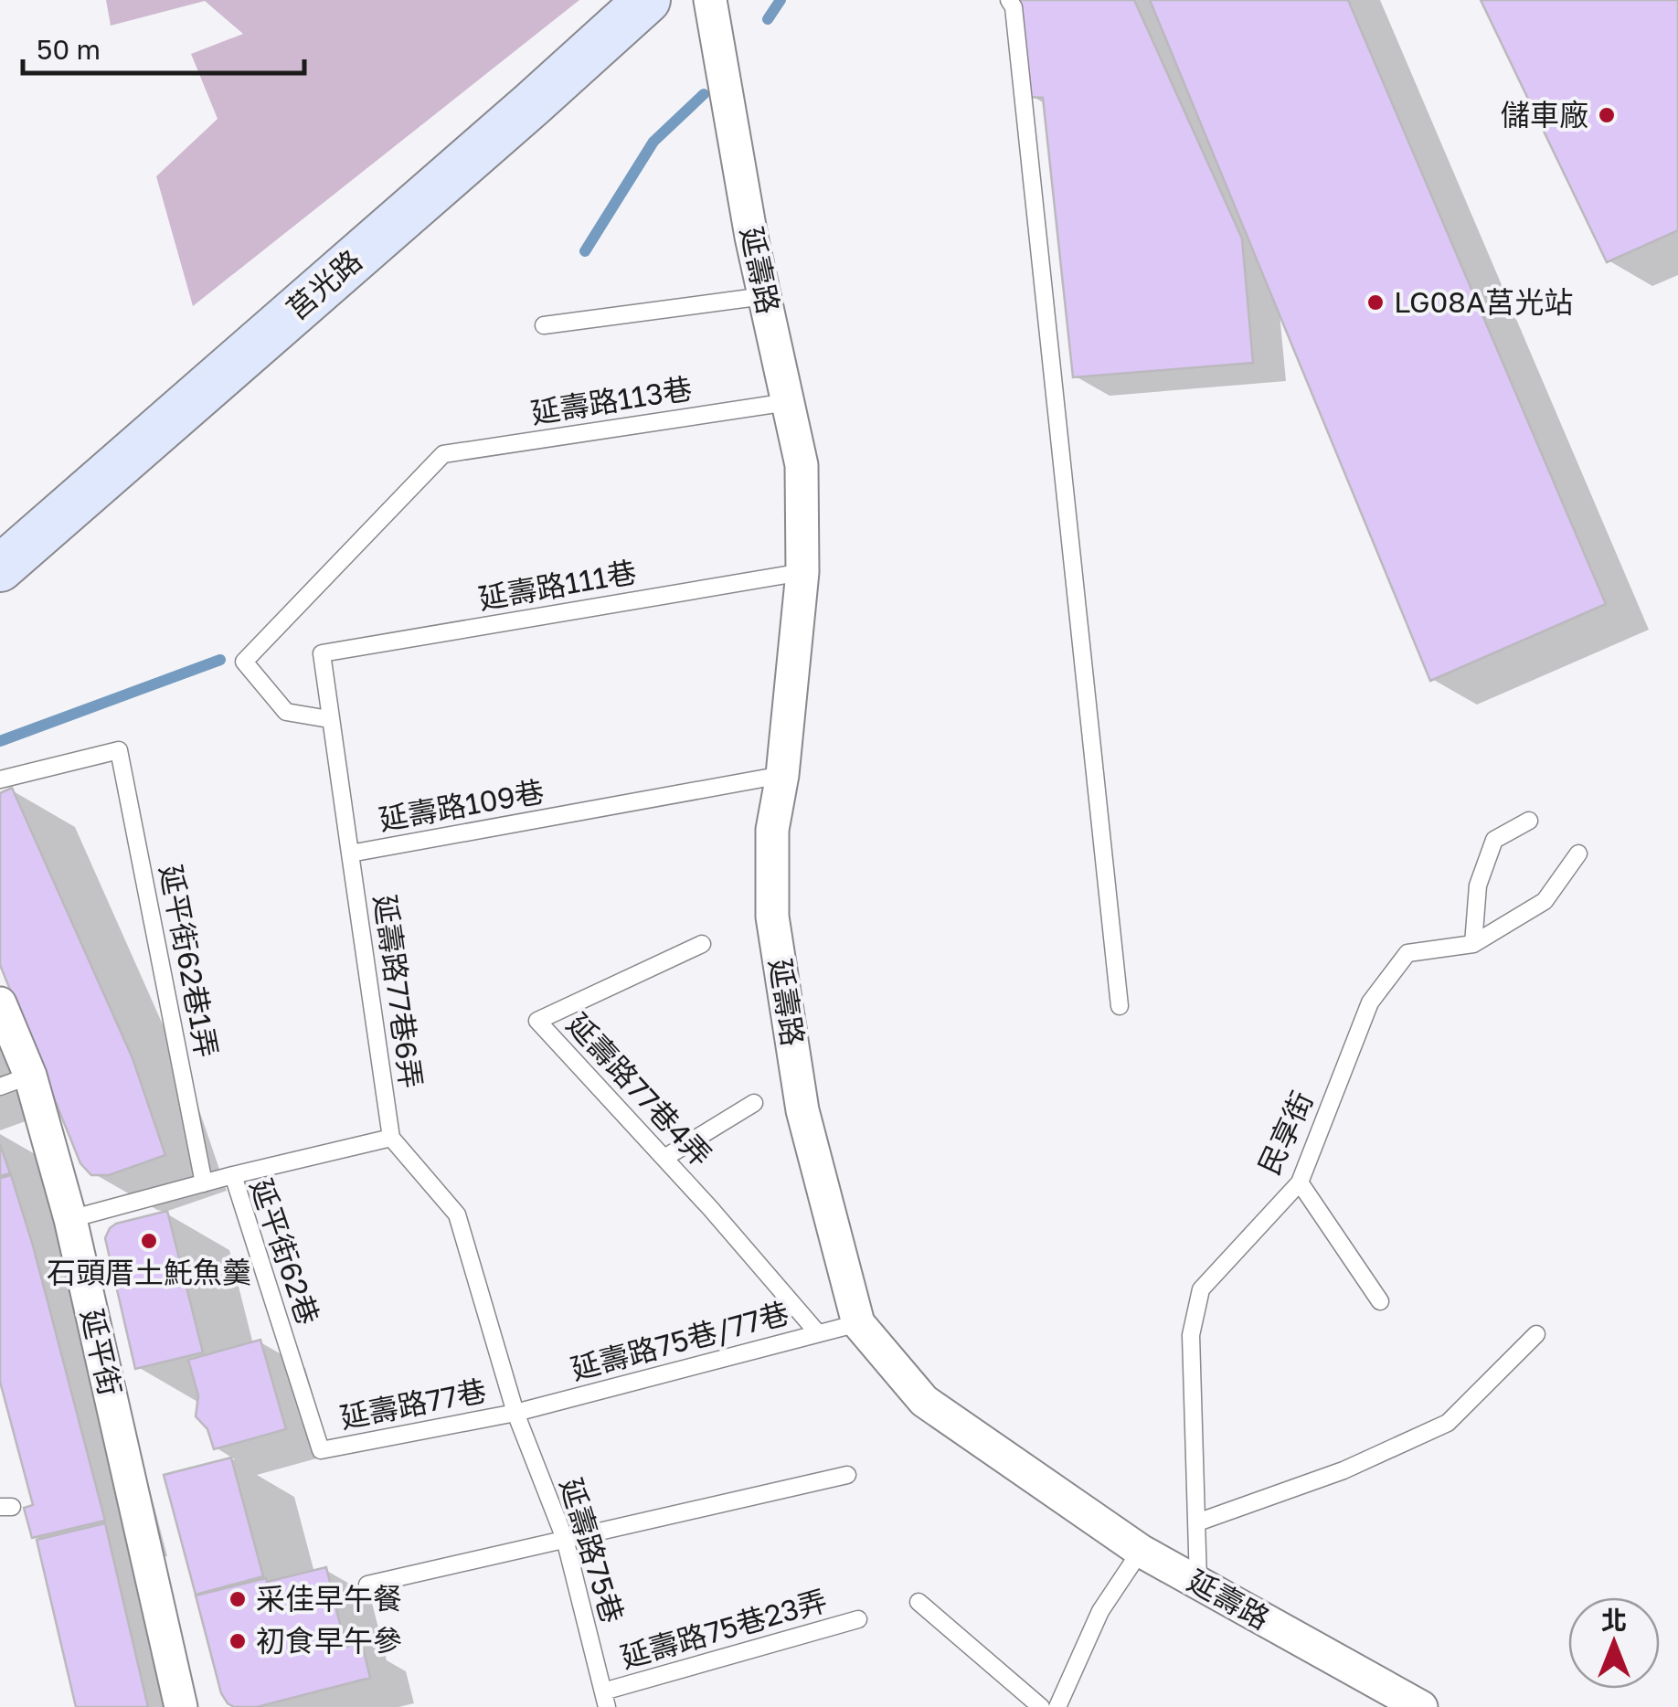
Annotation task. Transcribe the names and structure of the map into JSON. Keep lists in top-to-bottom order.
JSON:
{
  "streets": {
    "street": ["延壽路", "莒光路", "延平街"],
    "lane": [
      "延壽路113巷",
      "延壽路111巷",
      "延壽路109巷",
      "延平街62巷1弄",
      "延壽路77巷6弄",
      "延壽路77巷4弄",
      "民享街",
      "延平街62巷",
      "延壽路75巷/77巷",
      "延壽路77巷",
      "延壽路75巷",
      "延壽路75巷23弄"
    ]
  },
  "crossings": [
    ["延壽路", "延壽路113巷"],
    ["延壽路", "延壽路111巷"],
    ["延壽路", "延壽路109巷"],
    ["延壽路", "民享街"],
    ["延壽路", "延壽路75巷/77巷"],
    ["延壽路113巷", "延壽路109巷"],
    ["延壽路111巷", "延壽路109巷"],
    ["延壽路109巷", "延壽路77巷6弄"],
    ["延平街62巷1弄", "延平街62巷"],
    ["延壽路77巷4弄", "延壽路75巷/77巷"],
    ["延平街62巷", "延平街"],
    ["延平街62巷", "延壽路77巷"],
    ["延壽路75巷/77巷", "延壽路77巷"],
    ["延壽路75巷/77巷", "延壽路75巷"],
    ["延壽路77巷", "延壽路75巷"],
    ["延壽路75巷", "延壽路75巷23弄"]
  ],
  "places": [
    "儲車廠",
    "LG08A莒光站",
    "石頭厝土魠魚羹",
    "采佳早午餐",
    "初食早午參"
  ],
  "scale_bar": "50 m",
  "north": "top"
}
